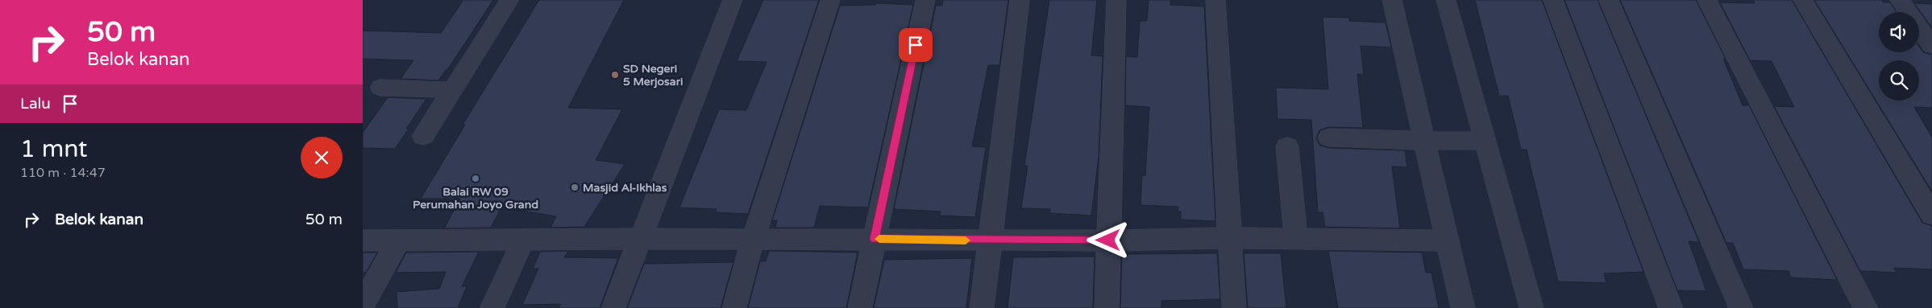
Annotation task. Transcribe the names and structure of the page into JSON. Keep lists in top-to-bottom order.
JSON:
{
  "places": ["SD Negeri 5 Merjosari", "Balai RW 09 Perumahan Joyo Grand", "Masjid Al-Ikhlas"],
  "page": {
    "turn": ["50 m", "Belok kanan"],
    "then": "Lalu",
    "heading": ["1 mnt", "110 m · 14:47"],
    "list": [
      {
        "name": "Belok kanan",
        "value": "50 m"
      }
    ]
  }
}
